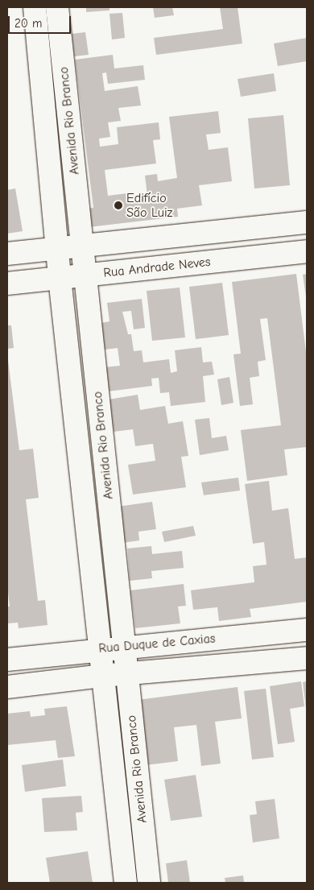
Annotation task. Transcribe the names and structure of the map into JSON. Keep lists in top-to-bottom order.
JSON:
{
  "streets": {
    "street": ["Avenida Rio Branco", "Rua Andrade Neves", "Rua Duque de Caxias"]
  },
  "crossings": [
    ["Avenida Rio Branco", "Rua Andrade Neves"],
    ["Avenida Rio Branco", "Rua Duque de Caxias"]
  ],
  "places": ["Edifício São Luiz"],
  "scale_bar": "20 m"
}
